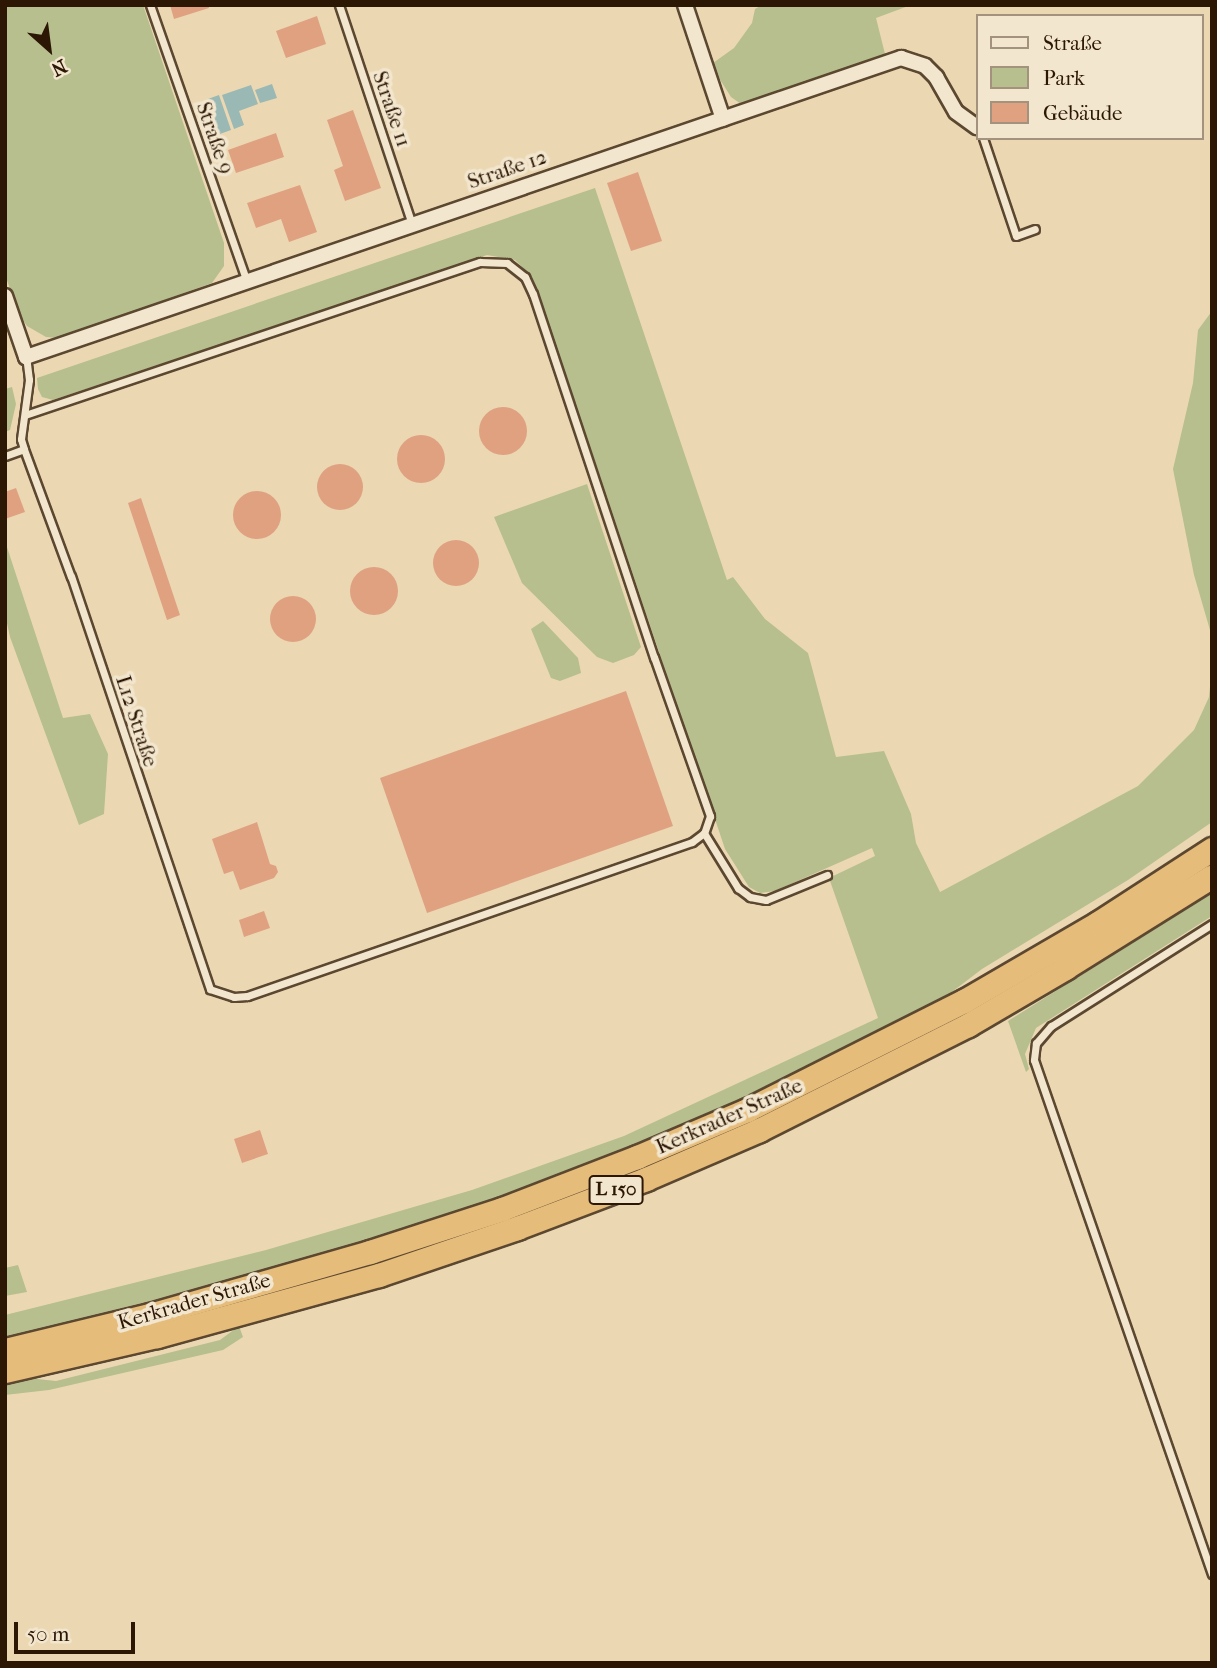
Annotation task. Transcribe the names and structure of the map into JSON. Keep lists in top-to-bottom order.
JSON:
{
  "streets": {
    "highway": ["Kerkrader Straße", "L 150"],
    "street": ["Straße 12"],
    "lane": ["Straße 11", "Straße 9", "L12 Straße"]
  },
  "crossings": [
    ["Straße 11", "Straße 12"],
    ["Straße 9", "Straße 12"]
  ],
  "legend": ["Straße", "Park", "Gebäude"],
  "scale_bar": "50 m",
  "north": "bottom right"
}
